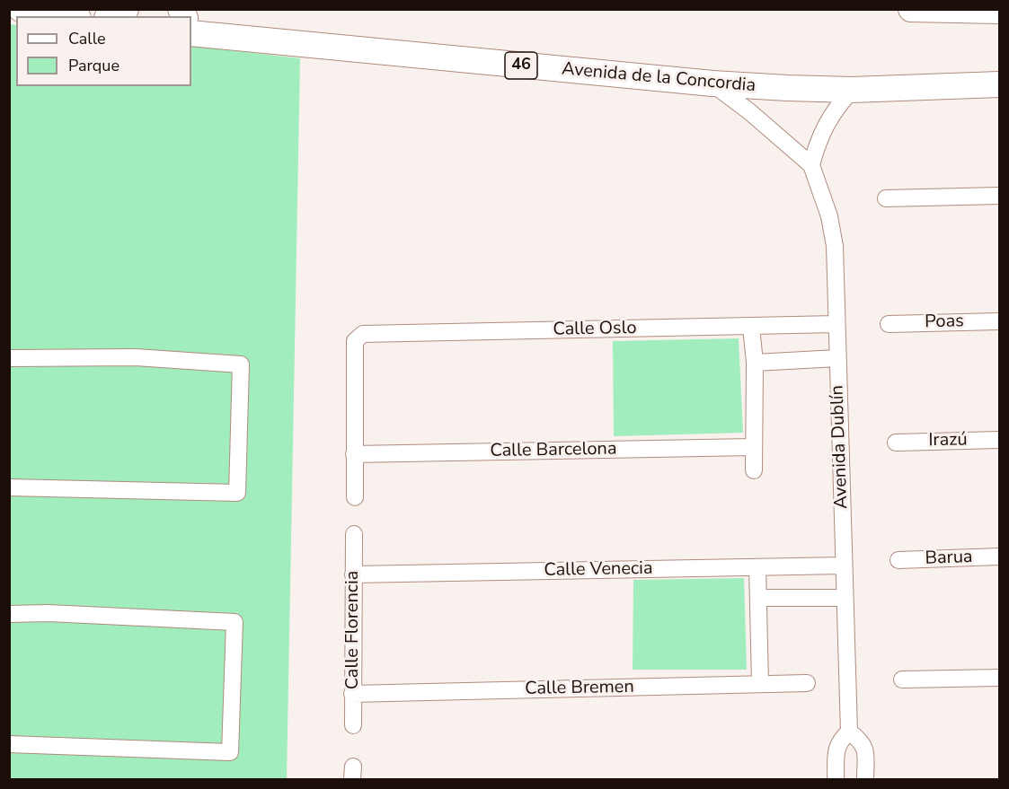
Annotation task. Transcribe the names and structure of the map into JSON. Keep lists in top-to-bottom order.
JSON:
{
  "streets": {
    "main road": ["46", "Avenida de la Concordia"],
    "street": [
      "Poas",
      "Calle Oslo",
      "Irazú",
      "Avenida Dublín",
      "Calle Barcelona",
      "Barua",
      "Calle Venecia",
      "Calle Florencia",
      "Calle Bremen"
    ]
  },
  "crossings": [
    ["Calle Oslo", "Avenida Dublín"],
    ["Calle Oslo", "Calle Barcelona"],
    ["Avenida Dublín", "Calle Venecia"],
    ["Calle Venecia", "Calle Florencia"],
    ["Calle Florencia", "Calle Bremen"]
  ],
  "legend": ["Calle", "Parque"]
}
